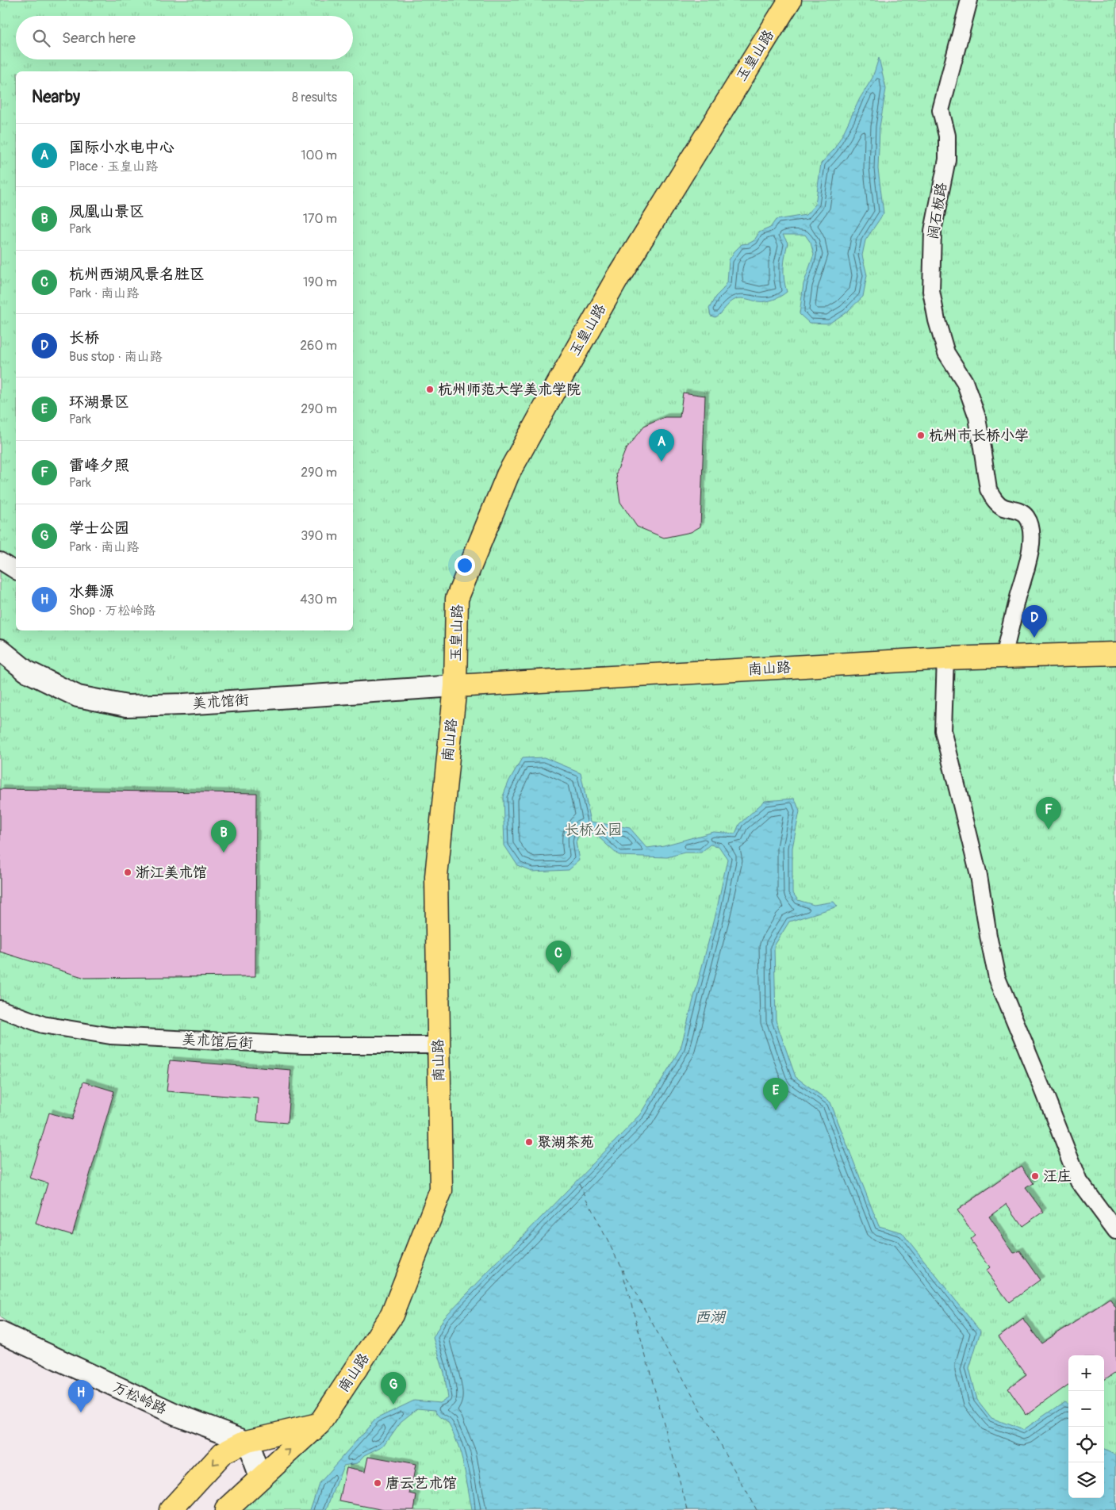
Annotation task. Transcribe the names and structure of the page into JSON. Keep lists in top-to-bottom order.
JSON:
{
  "streets": {
    "main road": ["玉皇山路", "南山路"],
    "street": [
      "阔石板路",
      "美术馆街",
      "美术馆后街",
      "万松岭路"
    ]
  },
  "crossings": [
    ["玉皇山路", "南山路"],
    ["玉皇山路", "美术馆街"],
    ["阔石板路", "南山路"],
    ["南山路", "美术馆街"],
    ["南山路", "美术馆后街"]
  ],
  "water": ["西湖"],
  "parks": ["长桥公园"],
  "places": [
    "杭州师范大学美术学院",
    "杭州市长桥小学",
    "浙江美术馆",
    "聚湖茶苑",
    "汪庄",
    "唐云艺术馆"
  ],
  "page": {
    "search": "Search here",
    "heading": ["Nearby", "8 results"],
    "list": [
      {
        "mark": "A",
        "name": "国际小水电中心",
        "note": "Place · 玉皇山路",
        "value": "100 m"
      },
      {
        "mark": "B",
        "name": "凤凰山景区",
        "note": "Park",
        "value": "170 m"
      },
      {
        "mark": "C",
        "name": "杭州西湖风景名胜区",
        "note": "Park · 南山路",
        "value": "190 m"
      },
      {
        "mark": "D",
        "name": "长桥",
        "note": "Bus stop · 南山路",
        "value": "260 m"
      },
      {
        "mark": "E",
        "name": "环湖景区",
        "note": "Park",
        "value": "290 m"
      },
      {
        "mark": "F",
        "name": "雷峰夕照",
        "note": "Park",
        "value": "290 m"
      },
      {
        "mark": "G",
        "name": "学士公园",
        "note": "Park · 南山路",
        "value": "390 m"
      },
      {
        "mark": "H",
        "name": "水舞源",
        "note": "Shop · 万松岭路",
        "value": "430 m"
      }
    ],
    "pins": [
      "A",
      "D",
      "F",
      "B",
      "C",
      "E",
      "G",
      "H"
    ],
    "map_buttons": ["+", "−"]
  }
}
